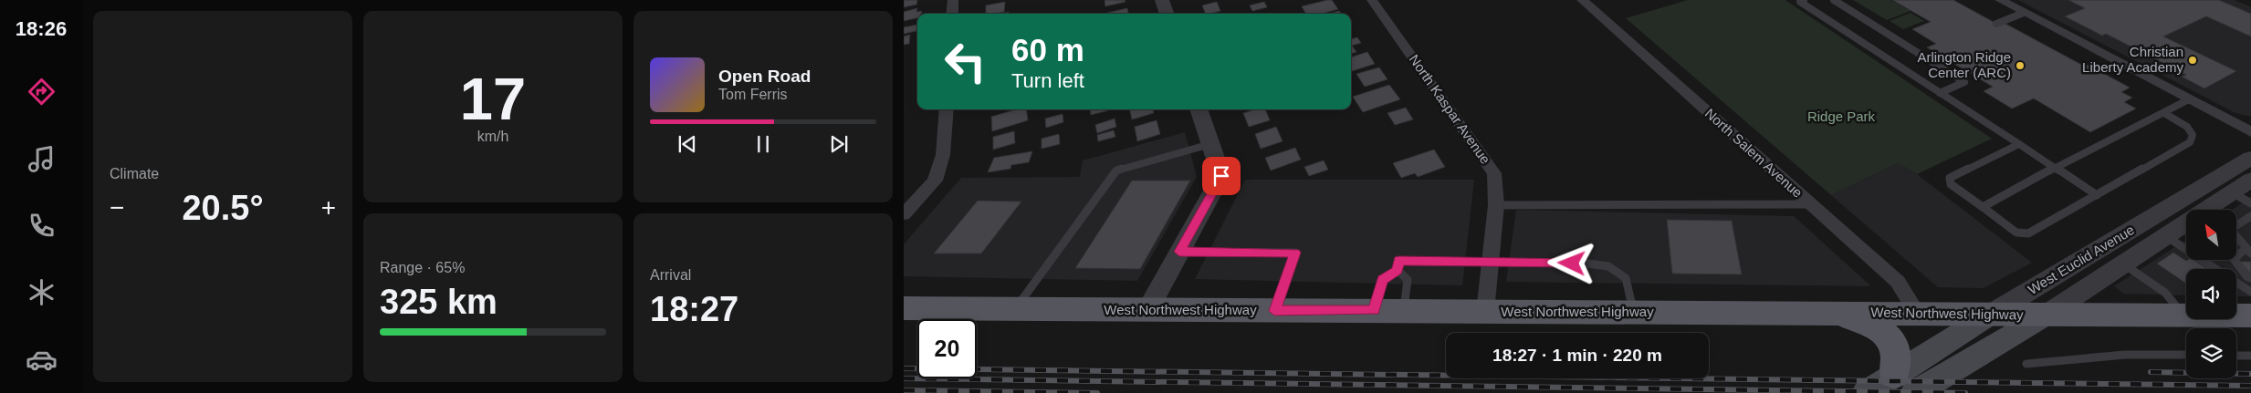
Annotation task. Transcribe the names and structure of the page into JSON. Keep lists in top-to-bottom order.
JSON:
{
  "streets": {
    "main road": ["West Euclid Avenue", "West Northwest Highway"],
    "street": ["North Kaspar Avenue", "North Salem Avenue"]
  },
  "crossings": [
    ["North Kaspar Avenue", "West Northwest Highway"],
    ["North Salem Avenue", "West Northwest Highway"],
    ["West Euclid Avenue", "West Northwest Highway"]
  ],
  "parks": ["Ridge Park"],
  "places": ["Christian Liberty Academy", "Arlington Ridge Center (ARC)"],
  "north": "top left",
  "page": {
    "tabs": "18:26",
    "tile": [
      "Climate",
      ["17", "km/h"],
      ["Range · 65%", "325 km"],
      ["Arrival", "18:27"]
    ],
    "turn": ["60 m", "Turn left"],
    "song": ["Open Road", "Tom Ferris"],
    "heat": ["−", "20.5°", "+"],
    "limit": "20",
    "trip": "18:27 · 1 min · 220 m"
  }
}
